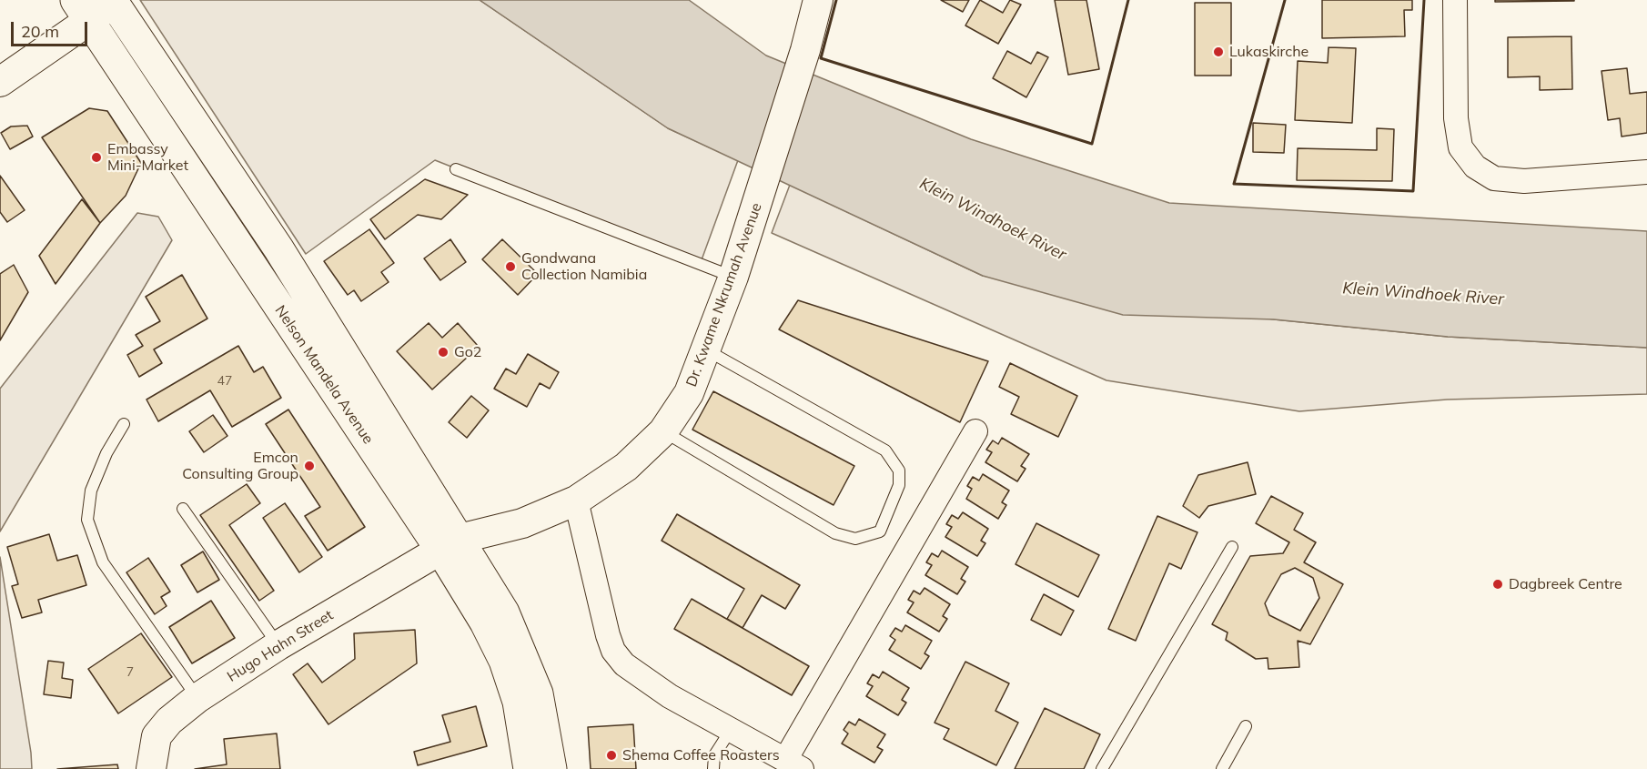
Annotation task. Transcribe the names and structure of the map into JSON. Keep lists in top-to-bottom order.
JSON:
{
  "streets": {
    "main road": ["Nelson Mandela Avenue"],
    "street": ["Dr. Kwame Nkrumah Avenue", "Hugo Hahn Street"]
  },
  "crossings": [
    ["Dr. Kwame Nkrumah Avenue", "Nelson Mandela Avenue"],
    ["Dr. Kwame Nkrumah Avenue", "Hugo Hahn Street"],
    ["Nelson Mandela Avenue", "Hugo Hahn Street"]
  ],
  "water": ["Klein Windhoek River"],
  "places": [
    "Lukaskirche",
    "Embassy Mini-Market",
    "Gondwana Collection Namibia",
    "Go2",
    "Emcon Consulting Group",
    "Dagbreek Centre",
    "Shema Coffee Roasters"
  ],
  "house_numbers": ["47", "7"],
  "scale_bar": "20 m"
}
